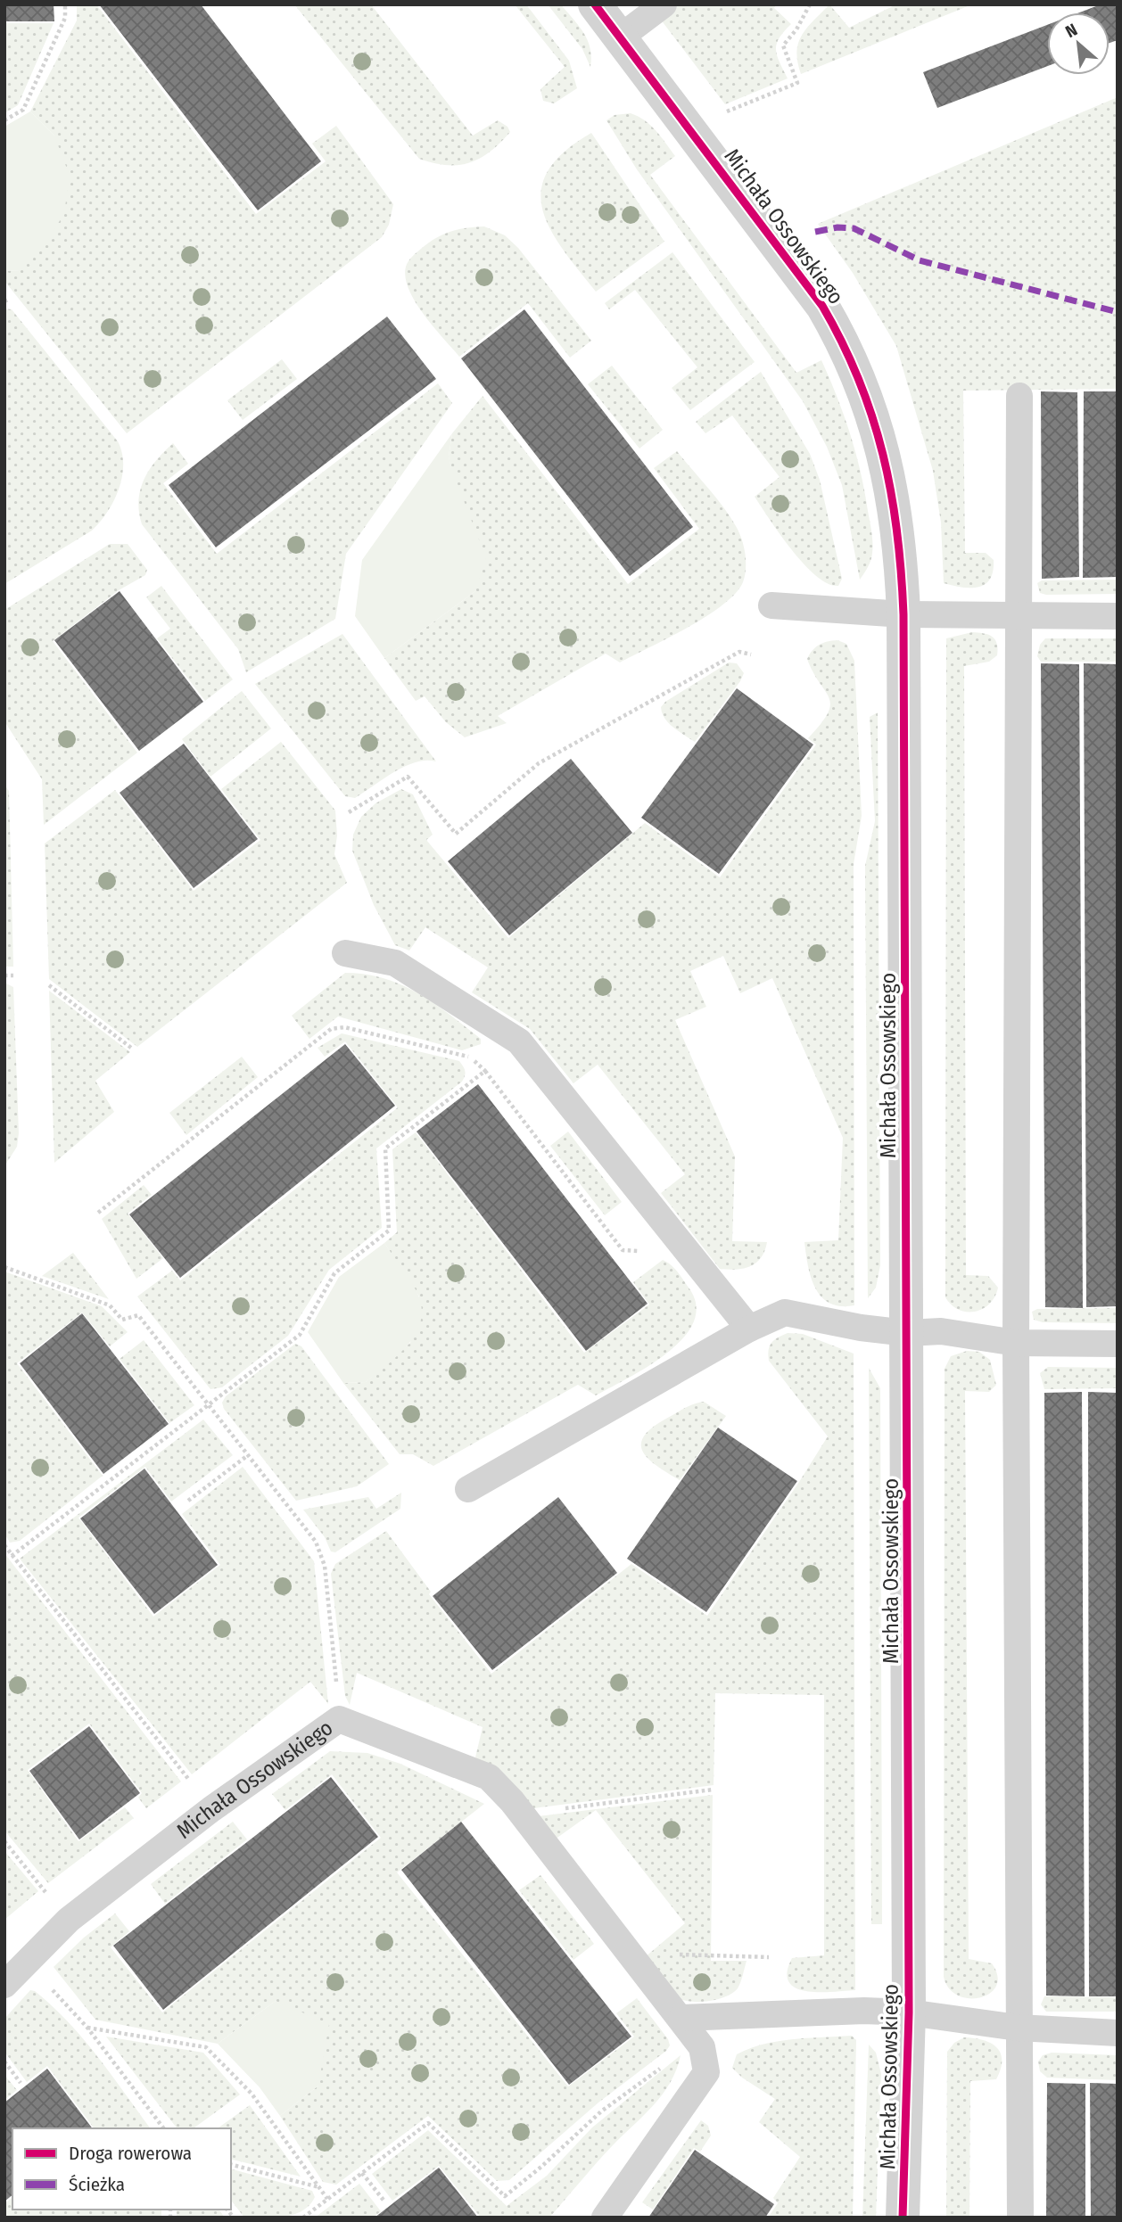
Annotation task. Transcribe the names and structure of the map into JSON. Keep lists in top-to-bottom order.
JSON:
{
  "streets": {
    "street": ["Michała Ossowskiego"]
  },
  "legend": ["Droga rowerowa", "Ścieżka"],
  "north": "top left"
}
